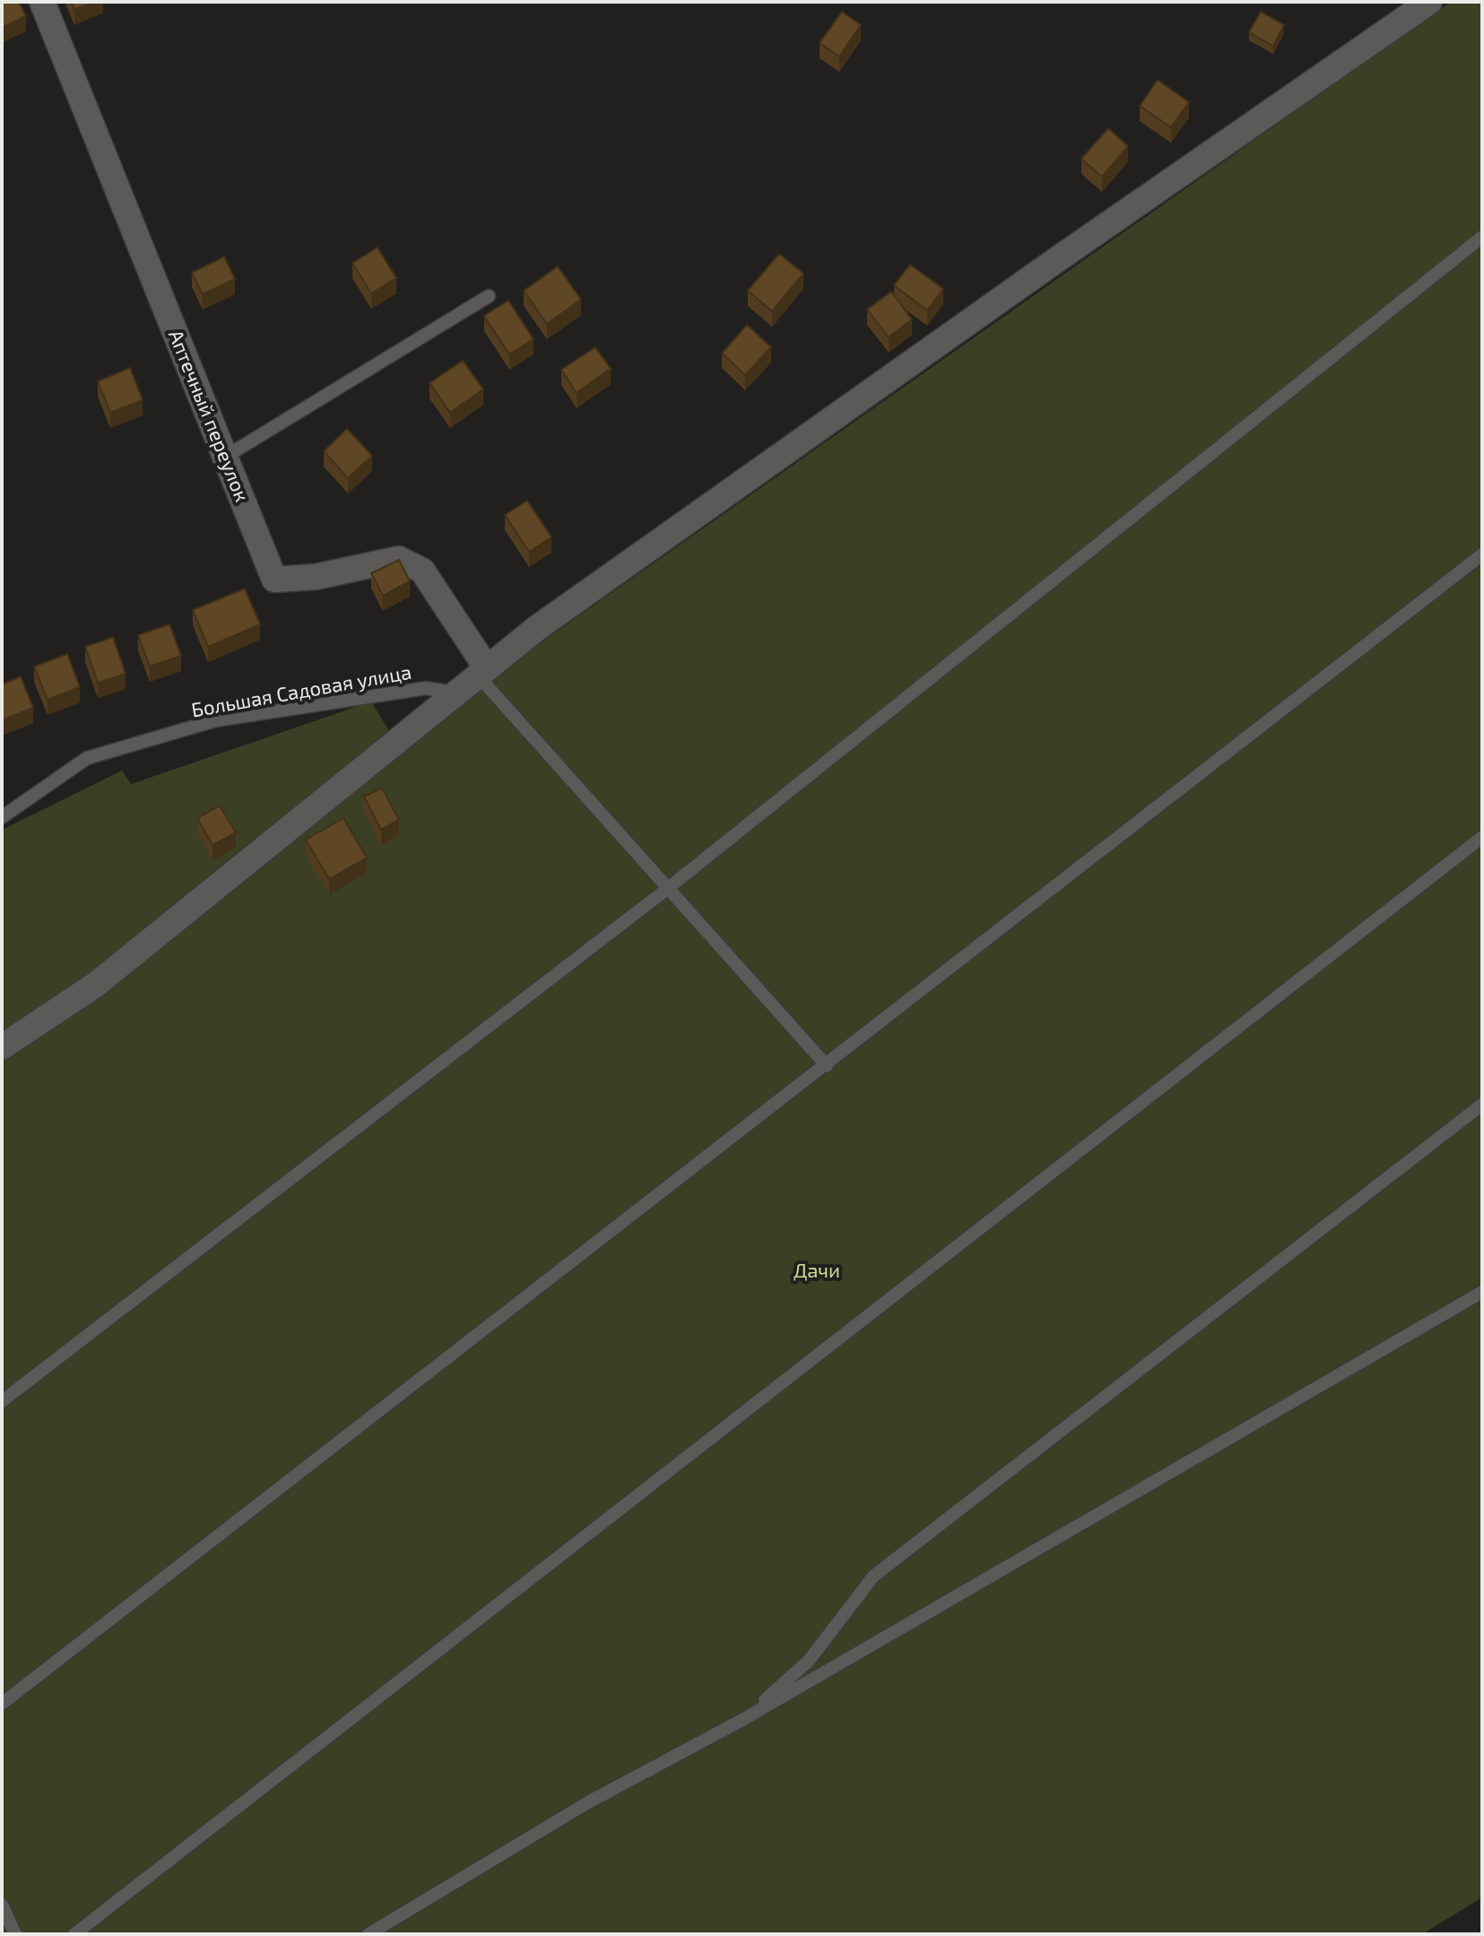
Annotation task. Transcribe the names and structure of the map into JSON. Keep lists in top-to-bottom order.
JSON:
{
  "streets": {
    "street": ["Аптечный переулок"],
    "lane": ["Большая Садовая улица"]
  },
  "parks": ["Дачи"]
}
